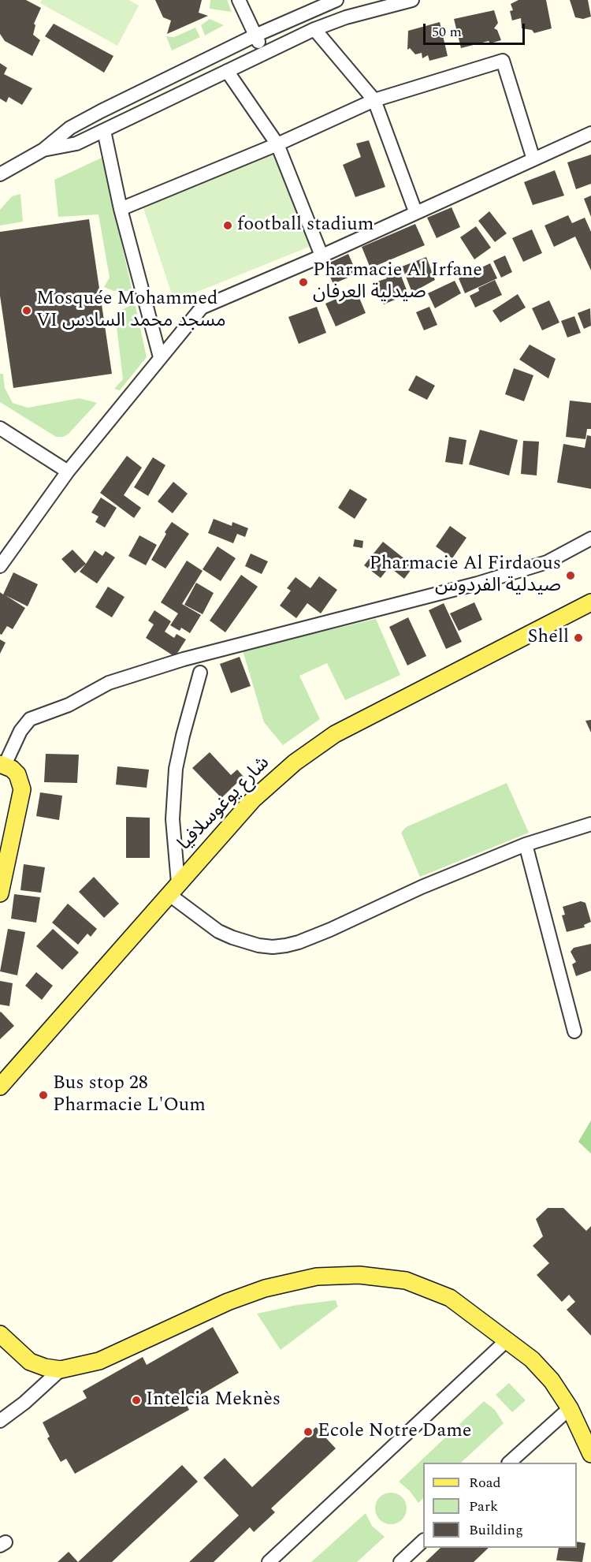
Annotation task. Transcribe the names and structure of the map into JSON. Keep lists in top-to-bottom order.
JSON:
{
  "streets": {
    "main road": ["شارع يوغوسلافيا"]
  },
  "places": [
    "football stadium",
    "Pharmacie Al Irfane صيدلية العرفان",
    "Mosquée Mohammed VI مسجد محمد السادس",
    "Pharmacie Al Firdaous صيدلية الفردوس",
    "Shell",
    "Bus stop 28 Pharmacie L'Oum",
    "Intelcia Meknès",
    "Ecole Notre Dame"
  ],
  "legend": ["Road", "Park", "Building"],
  "scale_bar": "50 m"
}
